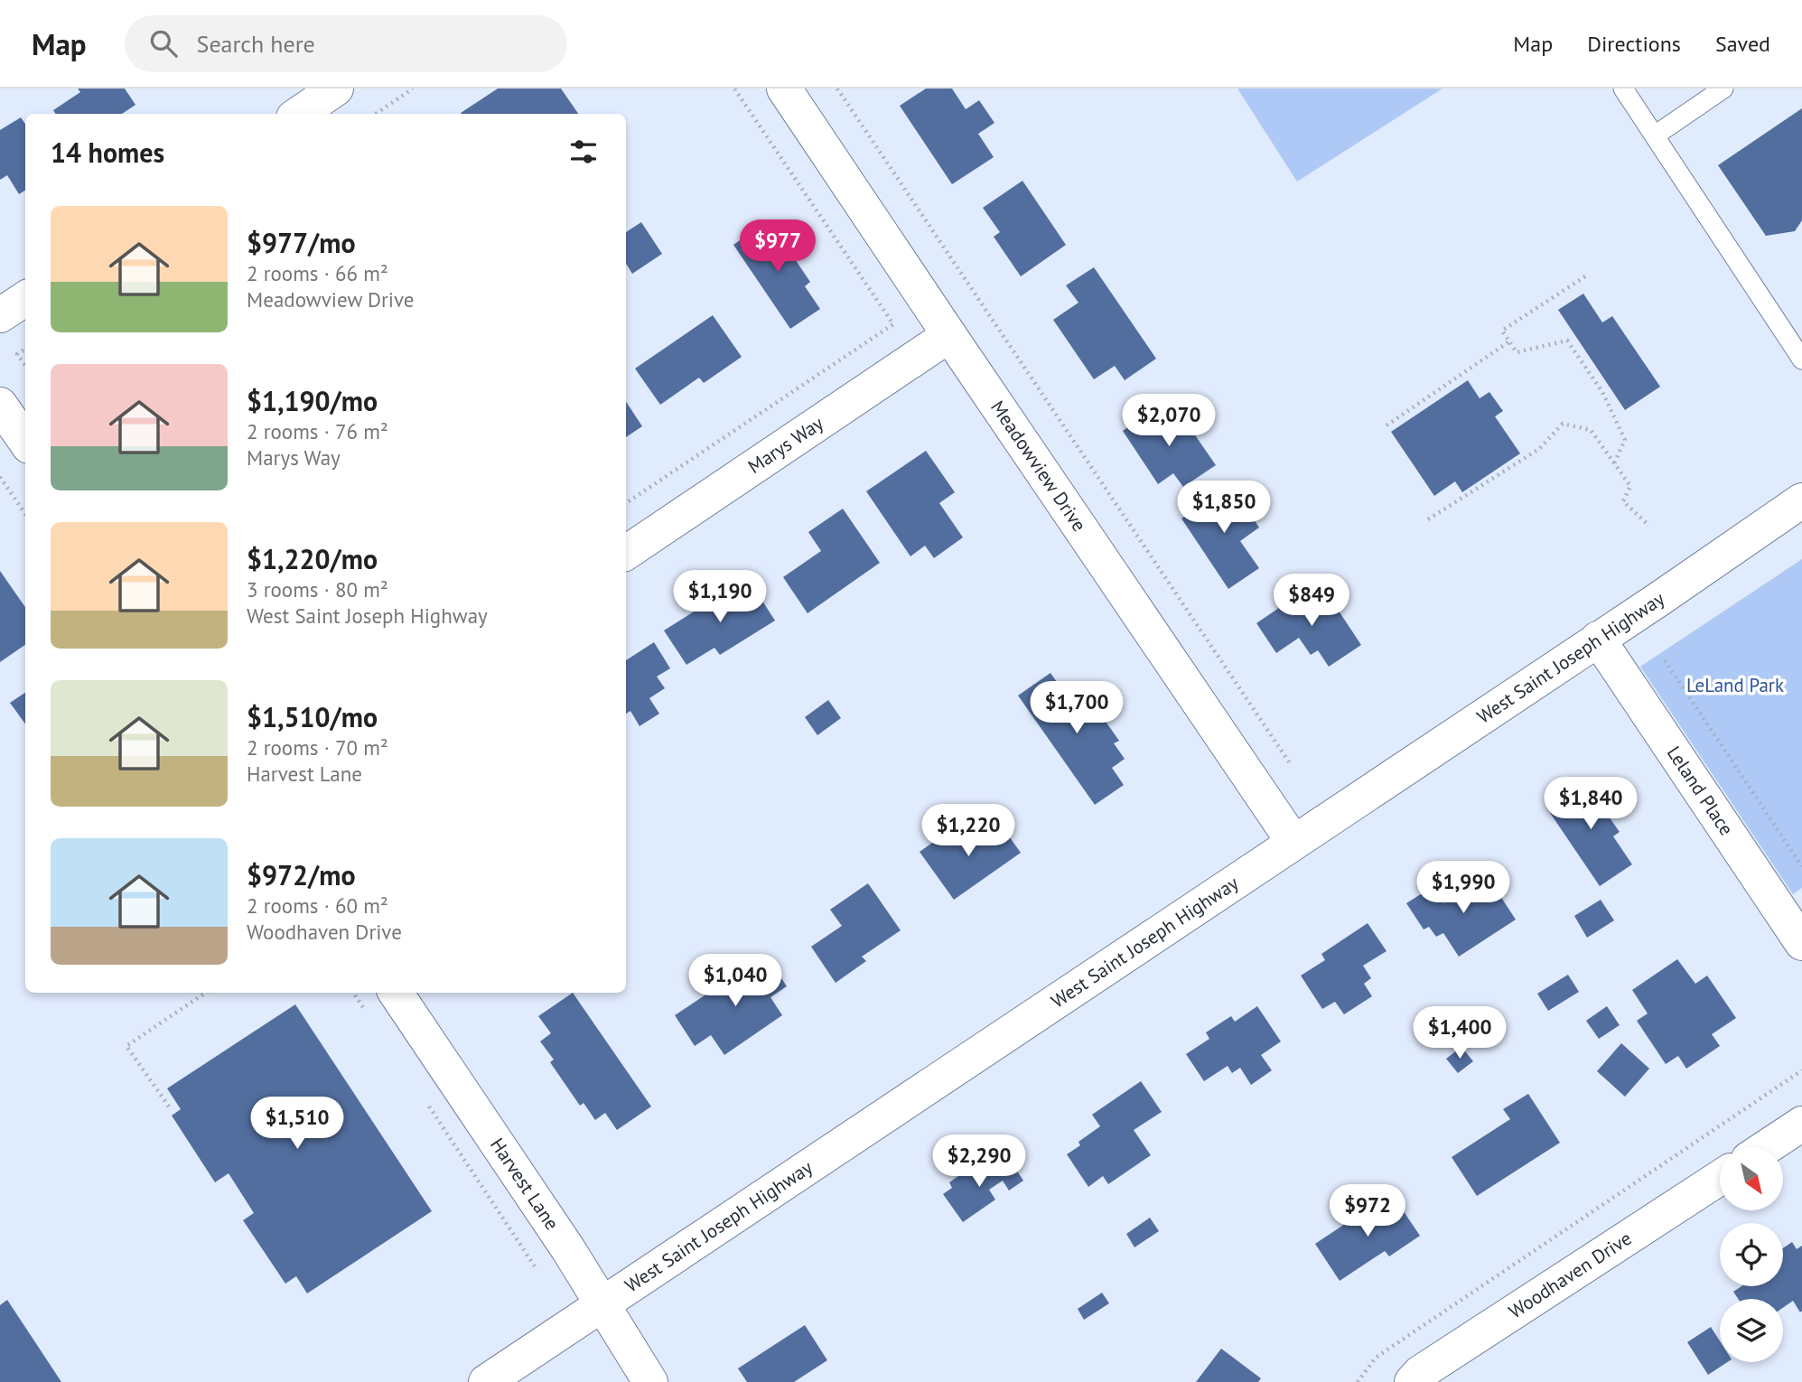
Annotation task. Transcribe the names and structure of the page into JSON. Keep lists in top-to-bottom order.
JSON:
{
  "streets": {
    "street": [
      "Marys Way",
      "Meadowview Drive",
      "West Saint Joseph Highway",
      "Leland Place",
      "Harvest Lane",
      "Woodhaven Drive"
    ]
  },
  "crossings": [
    ["Marys Way", "Meadowview Drive"],
    ["Meadowview Drive", "West Saint Joseph Highway"],
    ["West Saint Joseph Highway", "Leland Place"],
    ["West Saint Joseph Highway", "Harvest Lane"]
  ],
  "parks": ["LeLand Park"],
  "north": "bottom right",
  "page": {
    "header": "Map",
    "search": "Search here",
    "nav": ["Map", "Directions", "Saved"],
    "heading": "14 homes",
    "list": [
      {
        "name": "$977/mo",
        "note": "2 rooms · 66 m² · Meadowview Drive"
      },
      {
        "name": "$1,190/mo",
        "note": "2 rooms · 76 m² · Marys Way"
      },
      {
        "name": "$1,220/mo",
        "note": "3 rooms · 80 m² · West Saint Joseph Highway"
      },
      {
        "name": "$1,510/mo",
        "note": "2 rooms · 70 m² · Harvest Lane"
      },
      {
        "name": "$972/mo",
        "note": "2 rooms · 60 m² · Woodhaven Drive"
      }
    ],
    "price": [
      "$977",
      "$2,070",
      "$1,850",
      "$1,190",
      "$849",
      "$1,700",
      "$1,840",
      "$1,220",
      "$1,990",
      "$1,040",
      "$1,400",
      "$1,510",
      "$2,290",
      "$972"
    ]
  }
}
